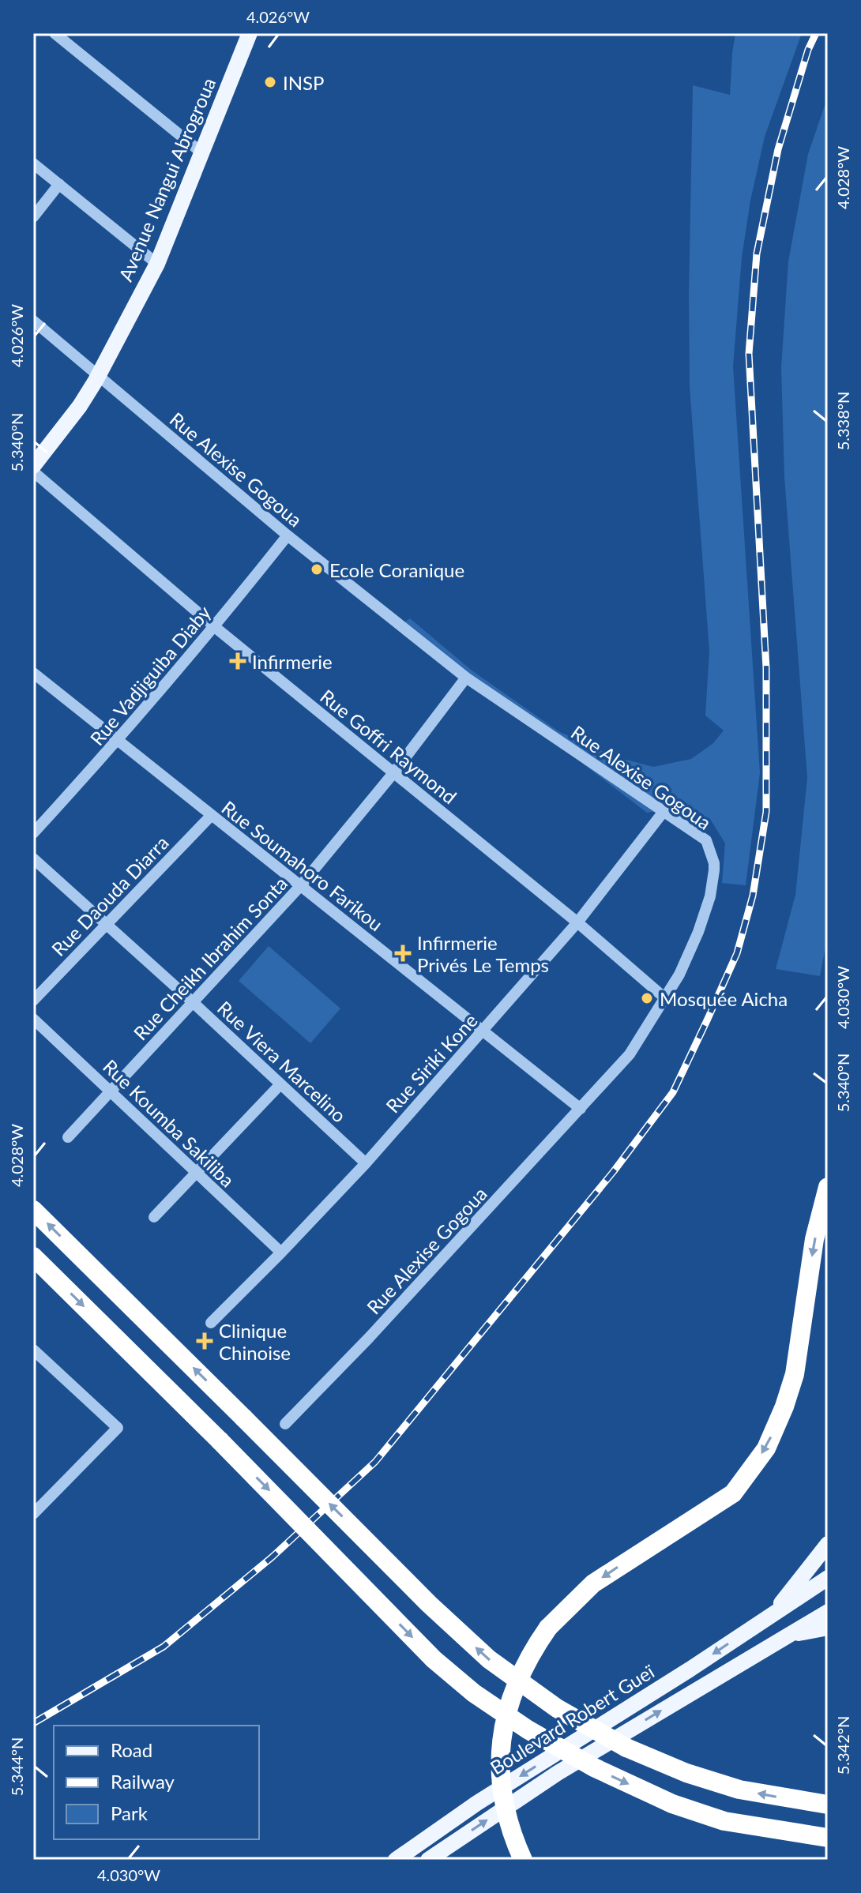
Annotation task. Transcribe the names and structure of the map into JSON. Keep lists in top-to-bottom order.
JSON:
{
  "streets": {
    "main road": ["Avenue Nangui Abrogroua", "Boulevard Robert Gueï"],
    "street": [
      "Rue Alexise Gogoua",
      "Rue Vadjiguiba Diaby",
      "Rue Goffri Raymond",
      "Rue Soumahoro Farikou",
      "Rue Daouda Diarra",
      "Rue Cheikh Ibrahim Sonta",
      "Rue Viera Marcelino",
      "Rue Siriki Kone",
      "Rue Koumba Sakiliba"
    ]
  },
  "crossings": [
    ["Avenue Nangui Abrogroua", "Rue Alexise Gogoua"],
    ["Rue Alexise Gogoua", "Rue Vadjiguiba Diaby"],
    ["Rue Alexise Gogoua", "Rue Goffri Raymond"],
    ["Rue Alexise Gogoua", "Rue Soumahoro Farikou"],
    ["Rue Alexise Gogoua", "Rue Cheikh Ibrahim Sonta"],
    ["Rue Alexise Gogoua", "Rue Siriki Kone"],
    ["Rue Vadjiguiba Diaby", "Rue Goffri Raymond"],
    ["Rue Vadjiguiba Diaby", "Rue Soumahoro Farikou"],
    ["Rue Goffri Raymond", "Rue Cheikh Ibrahim Sonta"],
    ["Rue Goffri Raymond", "Rue Siriki Kone"],
    ["Rue Soumahoro Farikou", "Rue Daouda Diarra"],
    ["Rue Soumahoro Farikou", "Rue Cheikh Ibrahim Sonta"],
    ["Rue Soumahoro Farikou", "Rue Siriki Kone"],
    ["Rue Daouda Diarra", "Rue Viera Marcelino"],
    ["Rue Cheikh Ibrahim Sonta", "Rue Viera Marcelino"],
    ["Rue Cheikh Ibrahim Sonta", "Rue Koumba Sakiliba"],
    ["Rue Viera Marcelino", "Rue Siriki Kone"],
    ["Rue Siriki Kone", "Rue Koumba Sakiliba"]
  ],
  "places": {
    "other": ["INSP", "Ecole Coranique", "Mosquée Aicha"],
    "health": ["Infirmerie", "Infirmerie Privés Le Temps", "Clinique Chinoise"]
  },
  "legend": ["Road", "Railway", "Park"],
  "coordinates": [
    "4.026°W",
    "4.028°W",
    "5.338°N",
    "5.340°N",
    "4.030°W",
    "5.342°N",
    "5.344°N"
  ]
}
